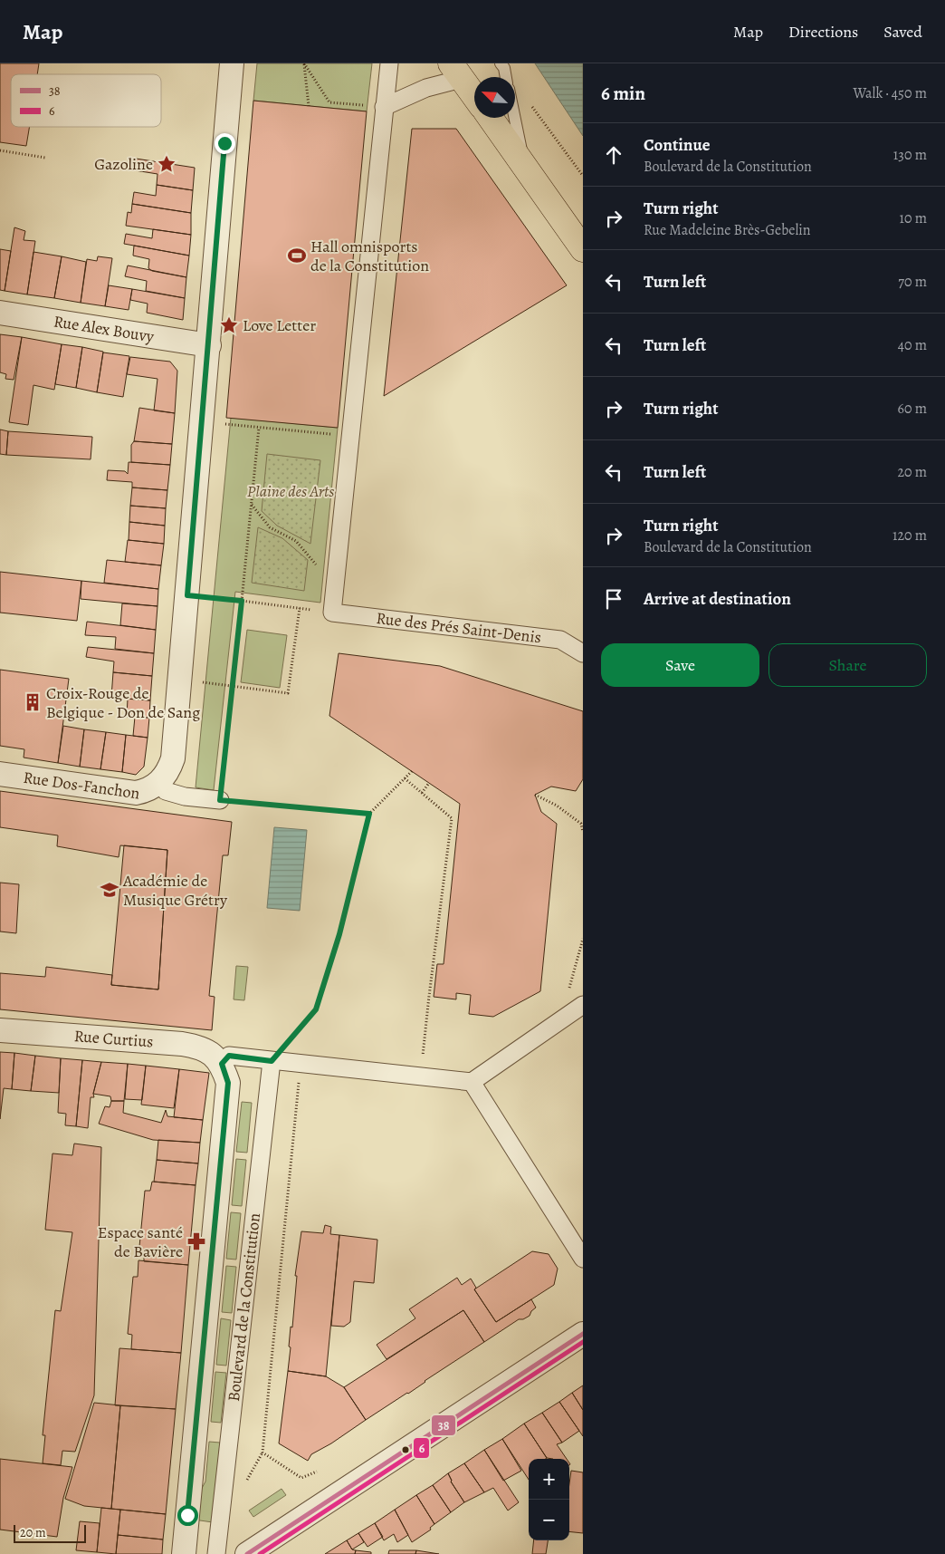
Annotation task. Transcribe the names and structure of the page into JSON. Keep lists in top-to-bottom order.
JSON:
{
  "streets": {
    "street": [
      "Rue Alex Bouvy",
      "Rue des Prés Saint-Denis",
      "Rue Dos-Fanchon",
      "Rue Curtius",
      "Boulevard de la Constitution"
    ]
  },
  "parks": ["Plaine des Arts"],
  "places": {
    "place": ["Gazoline", "Love Letter"],
    "sports": ["Hall omnisports de la Constitution"],
    "building": ["Croix-Rouge de Belgique - Don de Sang"],
    "school or university": ["Académie de Musique Grétry"],
    "pharmacy": ["Espace santé de Bavière"]
  },
  "lines": ["transit line 38", "transit line 6"],
  "legend": ["38", "6"],
  "scale_bar": "20 m",
  "north": "top left",
  "page": {
    "header": "Map",
    "nav": ["Map", "Directions", "Saved"],
    "heading": ["6 min", "Walk · 450 m"],
    "list": [
      ["Continue", "Boulevard de la Constitution", "130 m"],
      ["Turn right", "Rue Madeleine Brès-Gebelin", "10 m"],
      ["Turn left", "70 m"],
      ["Turn left", "40 m"],
      ["Turn right", "60 m"],
      ["Turn left", "20 m"],
      ["Turn right", "Boulevard de la Constitution", "120 m"],
      "Arrive at destination"
    ],
    "buttons": ["Save", "Share"],
    "map_buttons": ["+", "−"],
    "scale": "20 m"
  }
}
